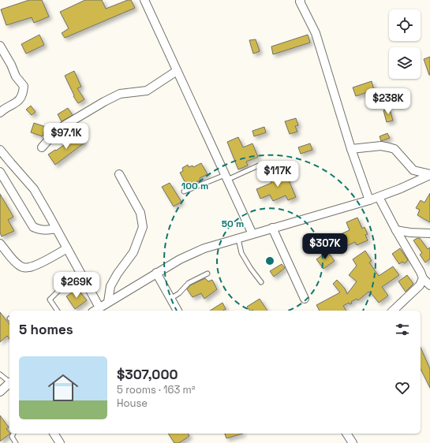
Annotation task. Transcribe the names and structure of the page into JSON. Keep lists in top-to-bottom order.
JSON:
{
  "page": {
    "price": [
      "$238K",
      "$97.1K",
      "$117K",
      "$307K",
      "$269K"
    ],
    "heading": "5 homes",
    "list": [
      {
        "name": "$307,000",
        "note": "5 rooms · 163 m² · House"
      }
    ]
  },
  "rings": ["100 m", "50 m"]
}
